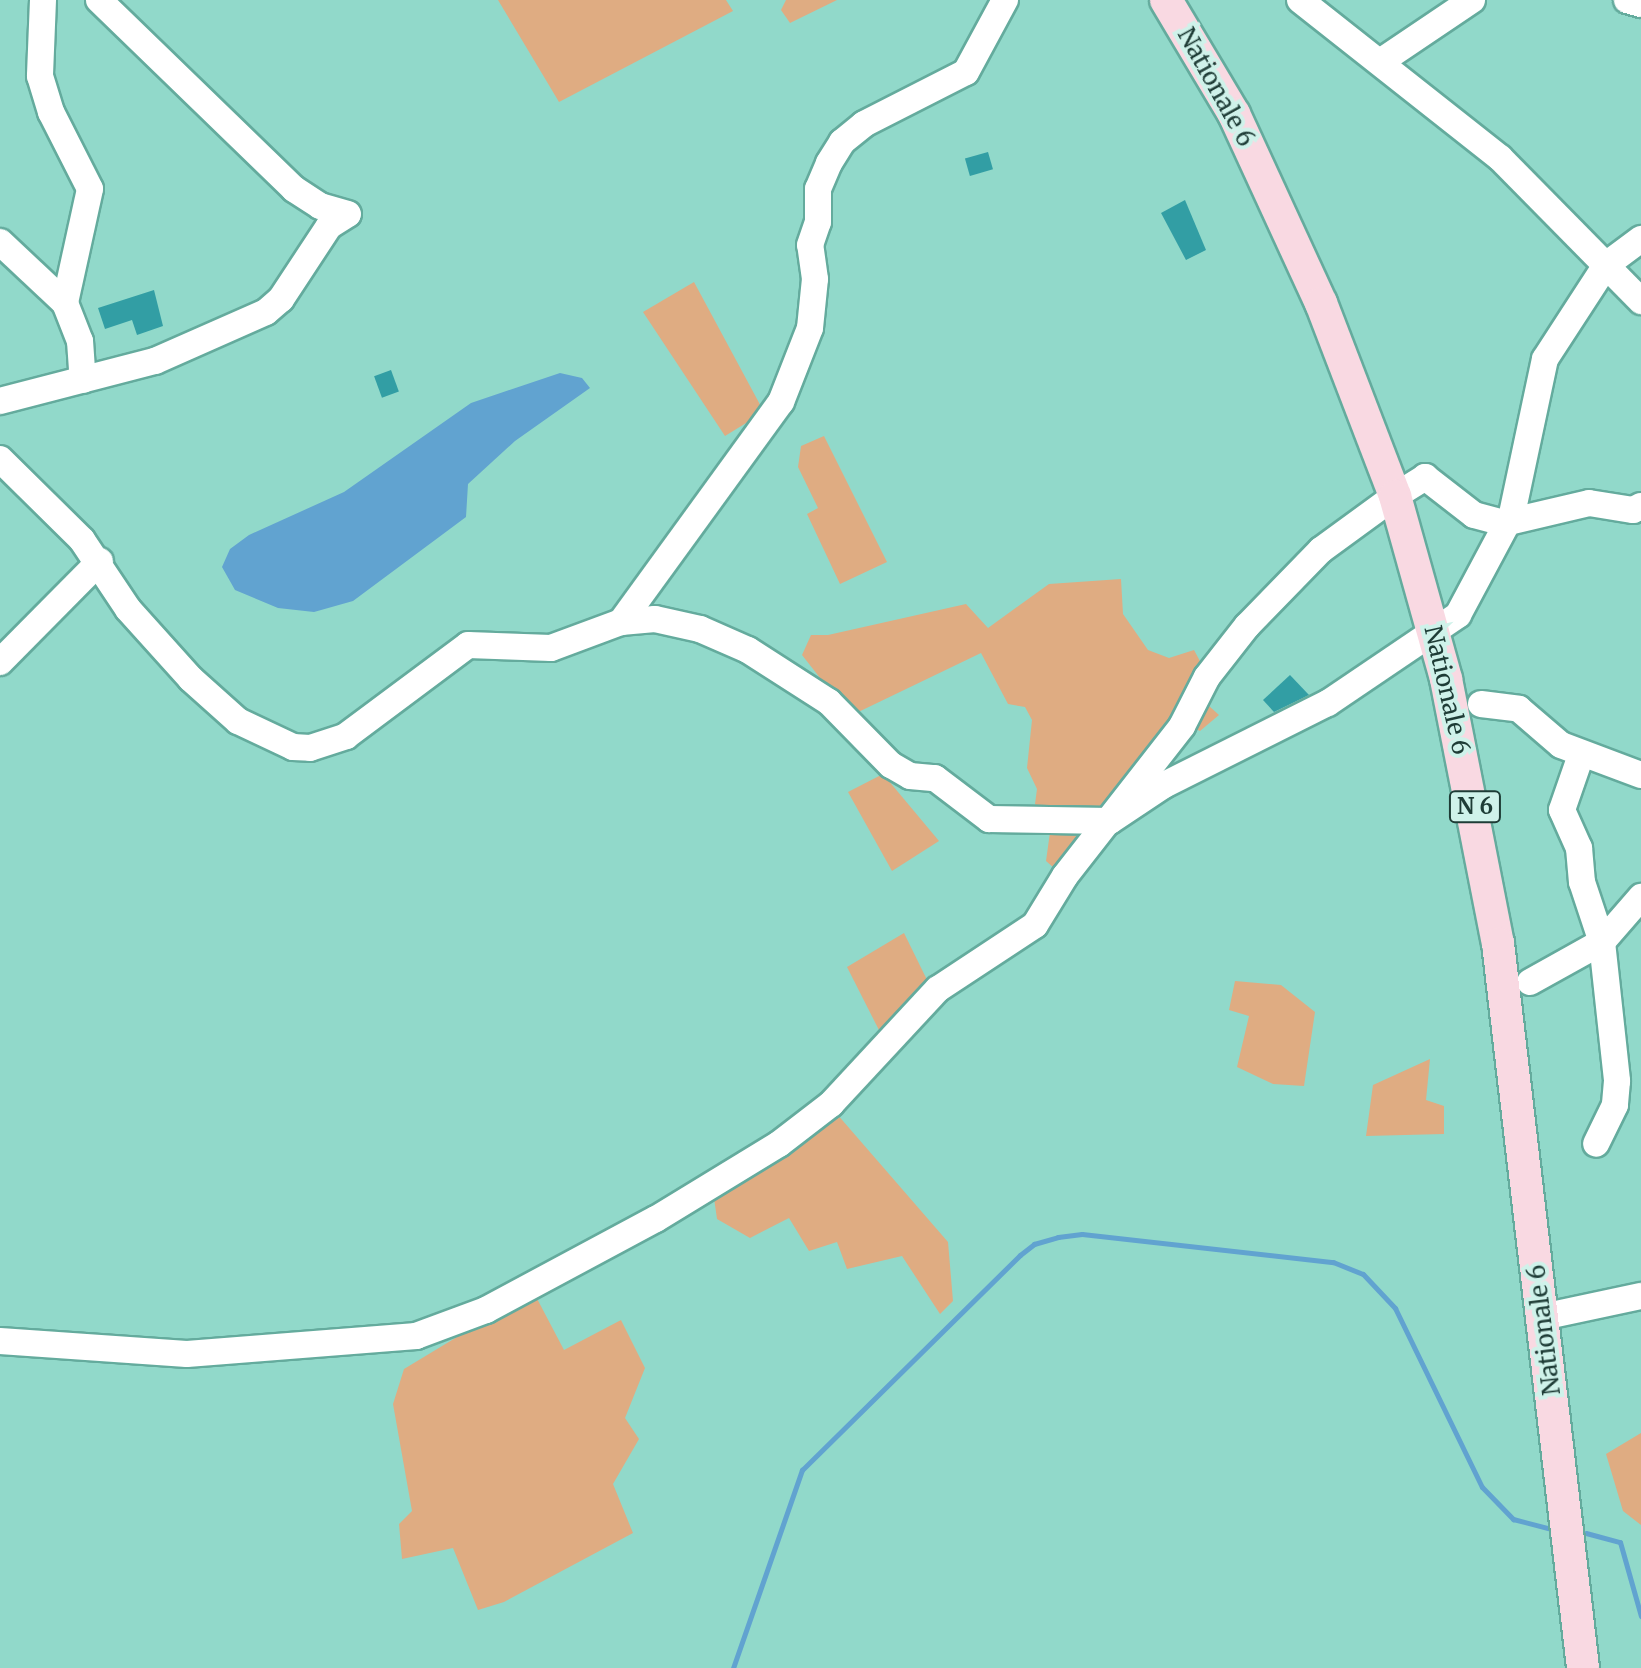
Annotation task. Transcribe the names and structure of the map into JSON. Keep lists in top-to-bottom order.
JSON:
{
  "streets": {
    "main road": ["Nationale 6", "N 6"]
  }
}
